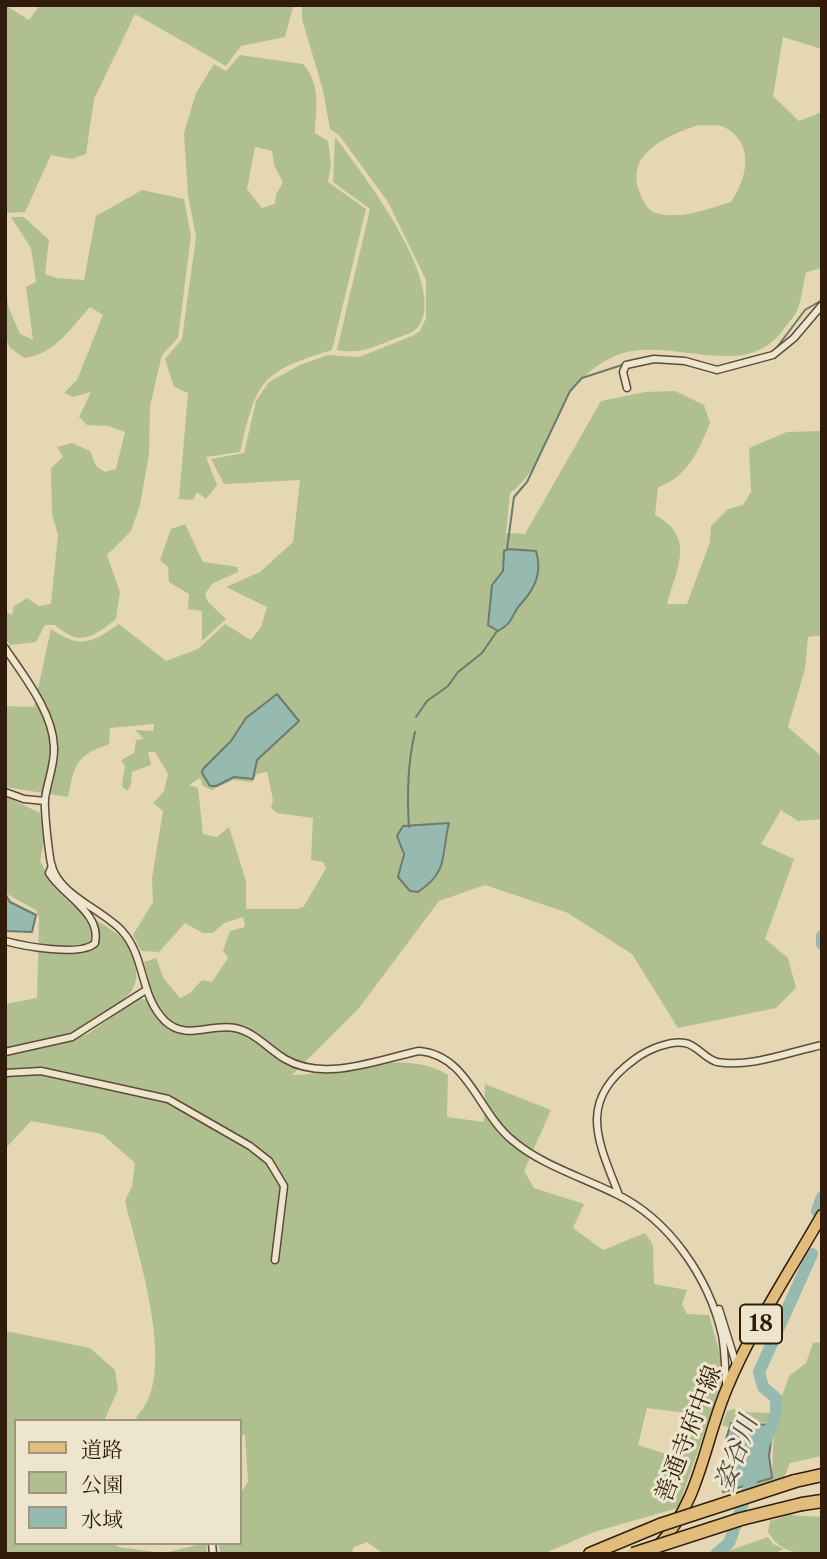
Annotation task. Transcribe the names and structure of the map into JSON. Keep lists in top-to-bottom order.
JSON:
{
  "streets": {
    "main road": ["18", "善通寺府中線"]
  },
  "water": ["姿谷川"],
  "legend": ["道路", "公園", "水域"]
}
